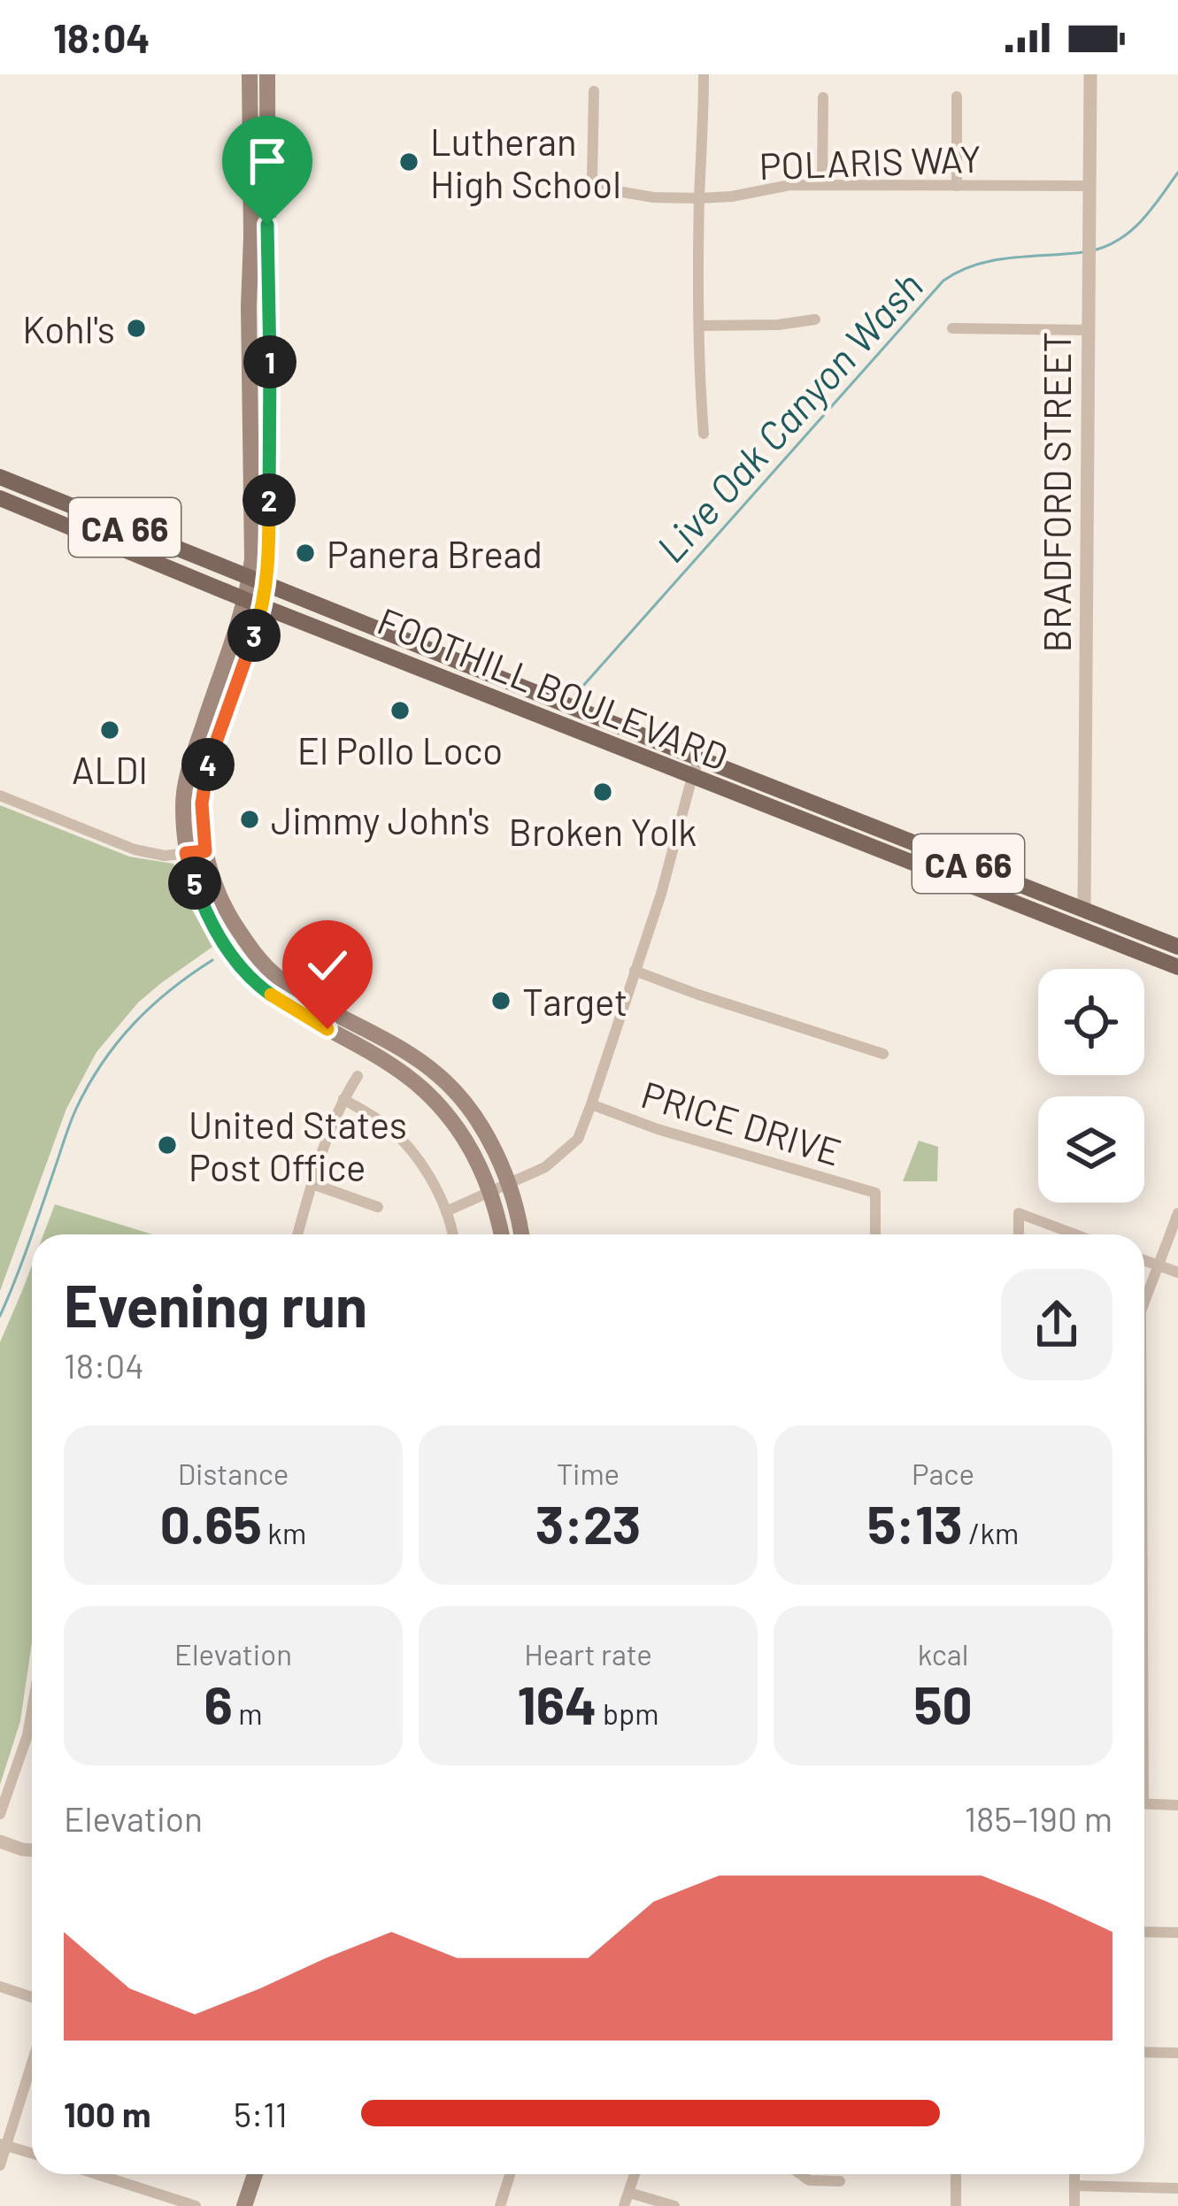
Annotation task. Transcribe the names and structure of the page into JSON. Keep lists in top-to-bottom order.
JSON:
{
  "streets": {
    "main road": ["CA 66", "FOOTHILL BOULEVARD"],
    "street": ["POLARIS WAY", "BRADFORD STREET", "PRICE DRIVE"]
  },
  "crossings": [
    ["POLARIS WAY", "BRADFORD STREET"],
    ["BRADFORD STREET", "CA 66"],
    ["BRADFORD STREET", "FOOTHILL BOULEVARD"],
    ["CA 66", "FOOTHILL BOULEVARD"]
  ],
  "water": ["Live Oak Canyon Wash"],
  "places": [
    "Lutheran High School",
    "Kohl's",
    "Panera Bread",
    "El Pollo Loco",
    "ALDI",
    "Broken Yolk",
    "Jimmy John's",
    "Target",
    "United States Post Office"
  ],
  "page": {
    "status": "18:04",
    "pins": [
      "1",
      "2",
      "3",
      "4",
      "5"
    ],
    "heading": ["Evening run", "18:04"],
    "stats": [
      ["Distance", "0.65 km"],
      ["Time", "3:23"],
      ["Pace", "5:13 /km"],
      ["Elevation", "6 m"],
      ["Heart rate", "164 bpm"],
      ["kcal", "50"]
    ],
    "chart": ["Elevation", "185–190 m"],
    "list": [
      {
        "name": "100 m",
        "note": "5:11"
      }
    ]
  }
}
